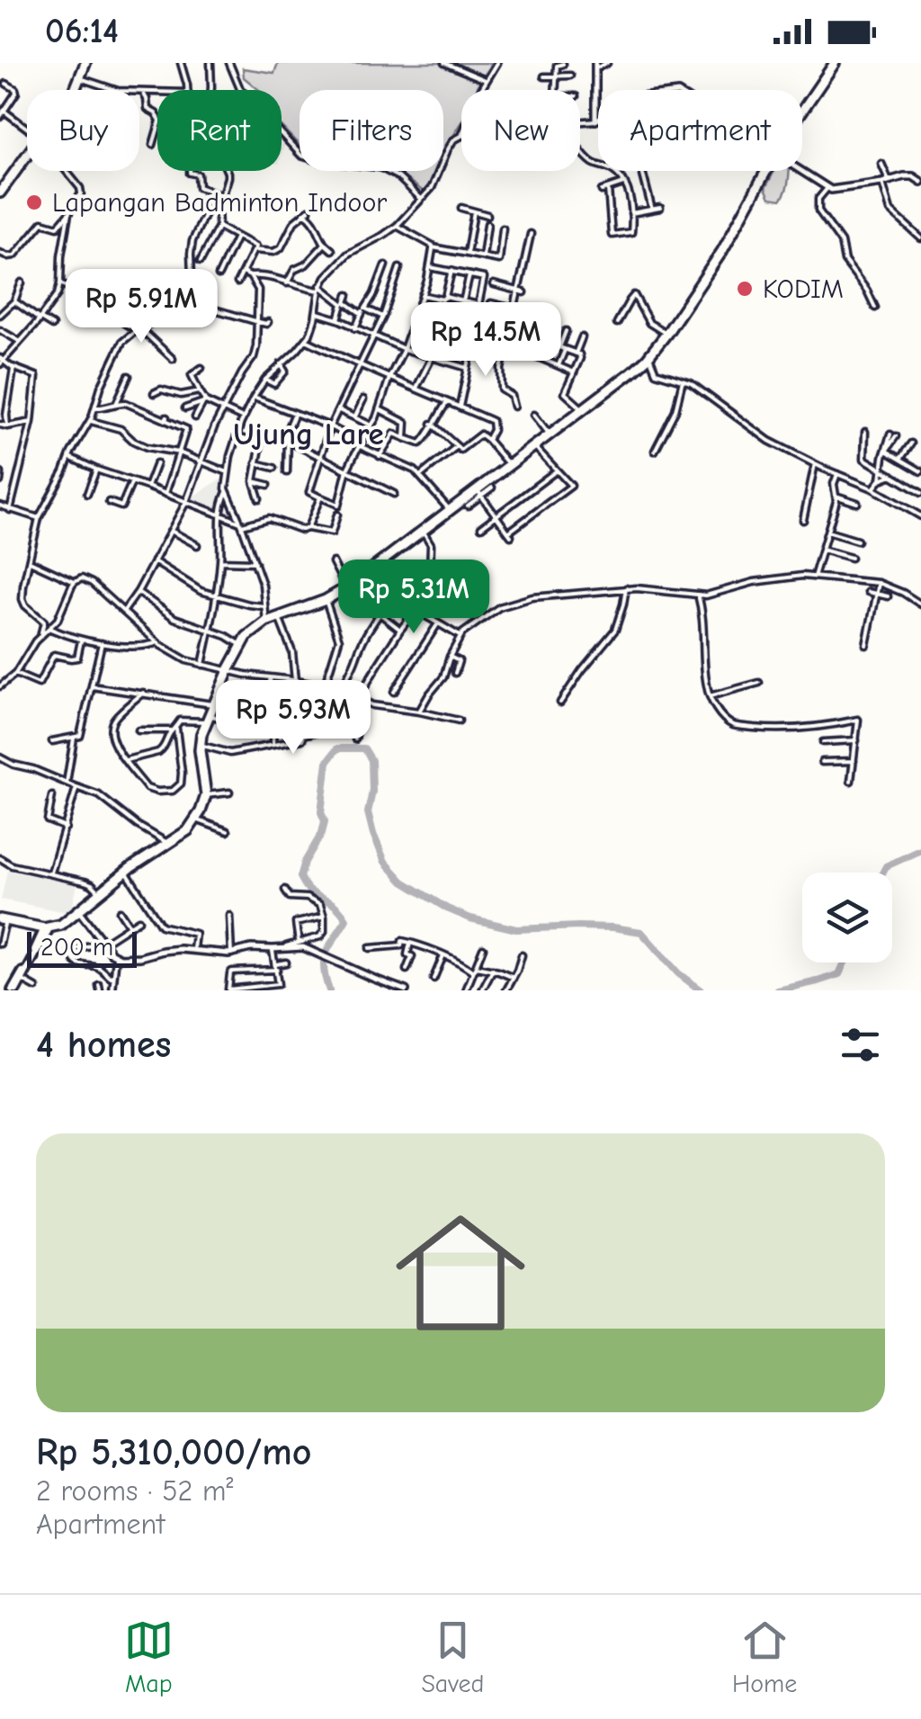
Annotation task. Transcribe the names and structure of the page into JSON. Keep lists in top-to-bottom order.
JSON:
{
  "districts": ["Ujung Lare"],
  "places": ["Lapangan Badminton Indoor", "KODIM"],
  "scale_bar": "200 m",
  "page": {
    "status": "06:14",
    "chip": [
      "Buy",
      "Rent",
      "Filters",
      "New",
      "Apartment"
    ],
    "price": [
      "Rp 5.91M",
      "Rp 14.5M",
      "Rp 5.31M",
      "Rp 5.93M"
    ],
    "scale": "200 m",
    "heading": "4 homes",
    "list": [
      {
        "name": "Rp 5,310,000/mo",
        "note": "2 rooms · 52 m² · Apartment"
      }
    ],
    "tabs": ["Map", "Saved", "Home"]
  }
}
